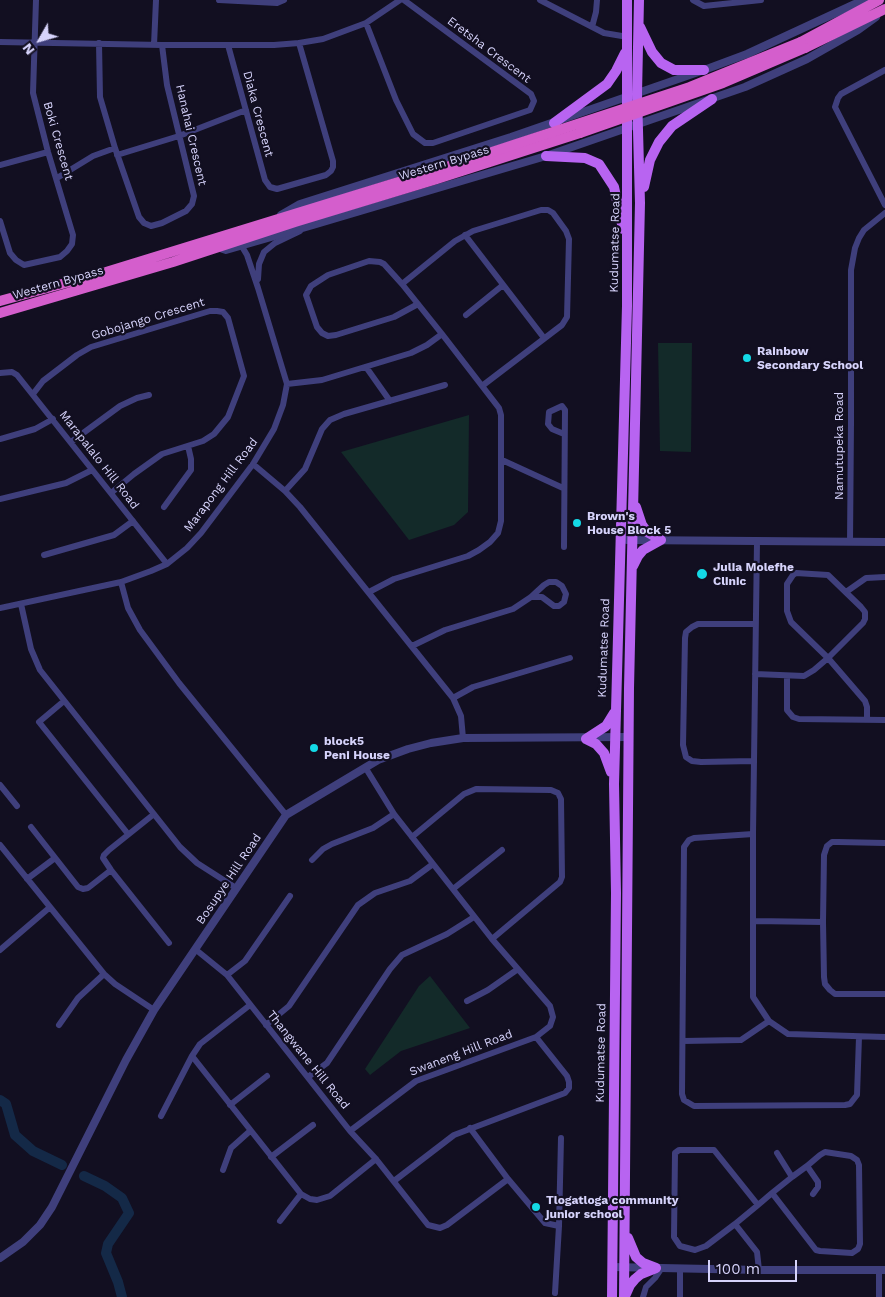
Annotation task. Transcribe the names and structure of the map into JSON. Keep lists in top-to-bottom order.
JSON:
{
  "streets": {
    "highway": ["Western Bypass"],
    "main road": ["Kudumatse Road"],
    "street": [
      "Eretsha Crescent",
      "Diaka Crescent",
      "Hanahai Crescent",
      "Boki Crescent",
      "Gobojango Crescent",
      "Namutupeka Road",
      "Marapalalo Hill Road",
      "Marapong Hill Road",
      "Bosupye Hill Road",
      "Swaneng Hill Road",
      "Thangwane Hill Road"
    ]
  },
  "crossings": [
    ["Kudumatse Road", "Bosupye Hill Road"],
    ["Gobojango Crescent", "Marapalalo Hill Road"],
    ["Marapalalo Hill Road", "Marapong Hill Road"],
    ["Bosupye Hill Road", "Thangwane Hill Road"],
    ["Swaneng Hill Road", "Thangwane Hill Road"]
  ],
  "places": [
    "Rainbow Secondary School",
    "Brown's House Block 5",
    "Julia Molefhe Clinic",
    "block5 Peni House",
    "Tlogatloga community junior school"
  ],
  "scale_bar": "100 m",
  "north": "bottom left"
}
